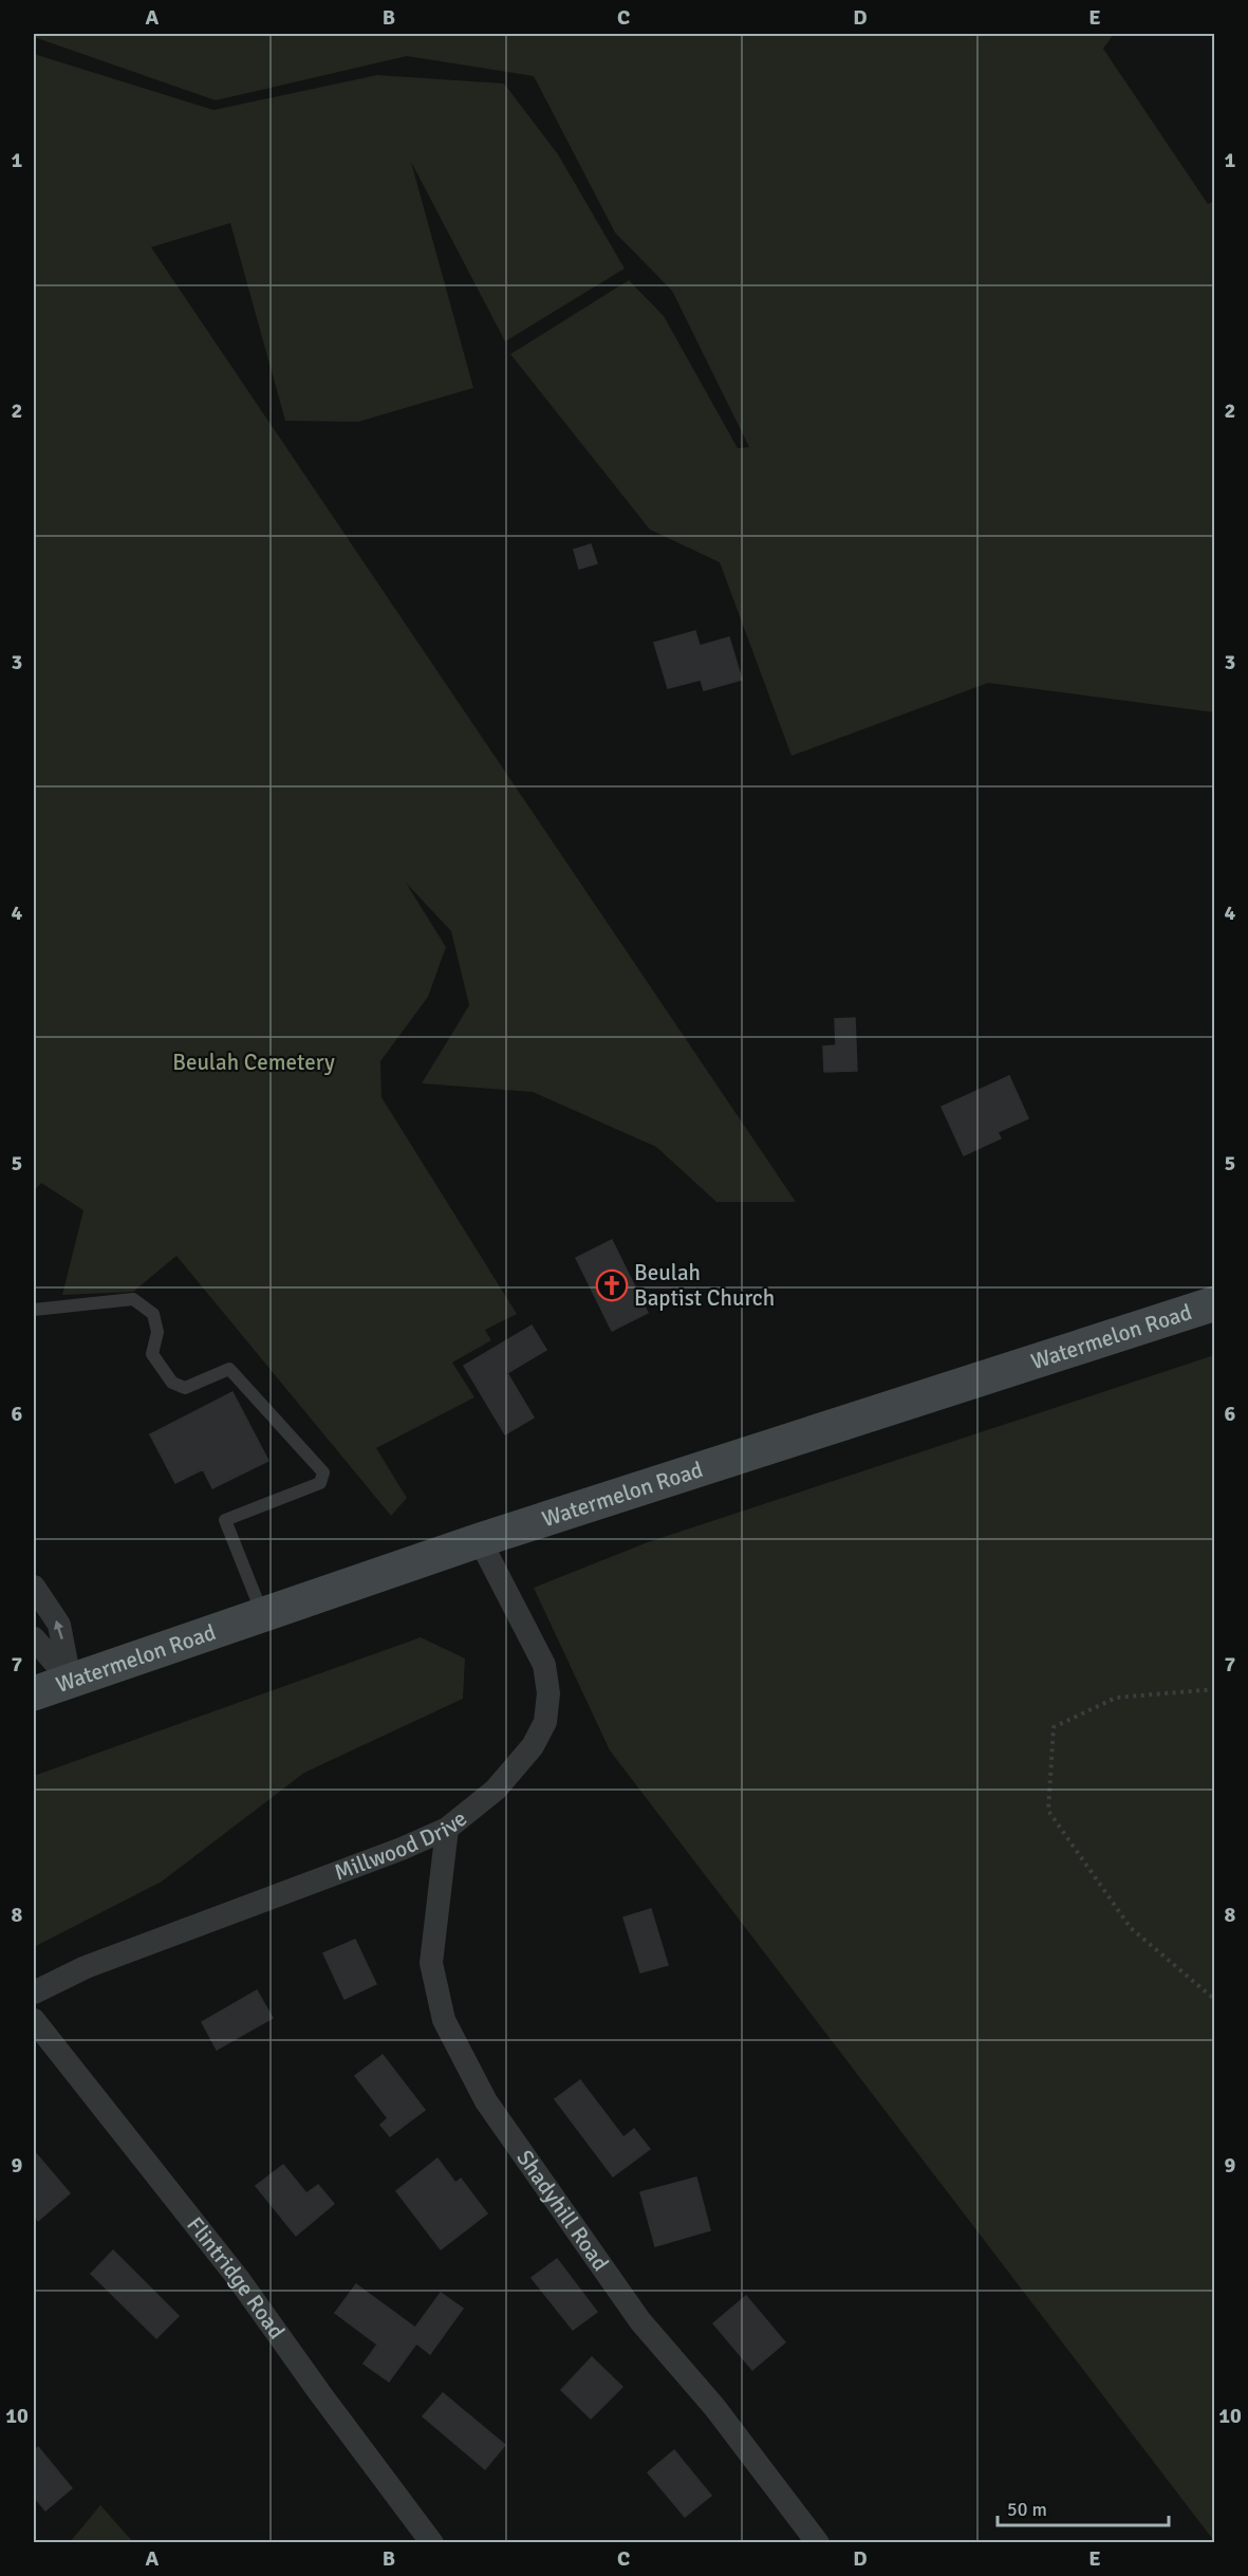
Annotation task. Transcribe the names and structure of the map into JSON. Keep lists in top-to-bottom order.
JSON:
{
  "streets": {
    "main road": ["Watermelon Road"],
    "street": ["Millwood Drive", "Shadyhill Road", "Flintridge Road"]
  },
  "crossings": [
    ["Watermelon Road", "Millwood Drive"],
    ["Millwood Drive", "Shadyhill Road"]
  ],
  "parks": ["Beulah Cemetery"],
  "places": {
    "church": ["Beulah Baptist Church"]
  },
  "scale_bar": "50 m",
  "grid": {
    "columns": [
      "A",
      "B",
      "C",
      "D",
      "E"
    ],
    "rows": [
      "1",
      "2",
      "3",
      "4",
      "5",
      "6",
      "7",
      "8",
      "9",
      "10"
    ]
  }
}
